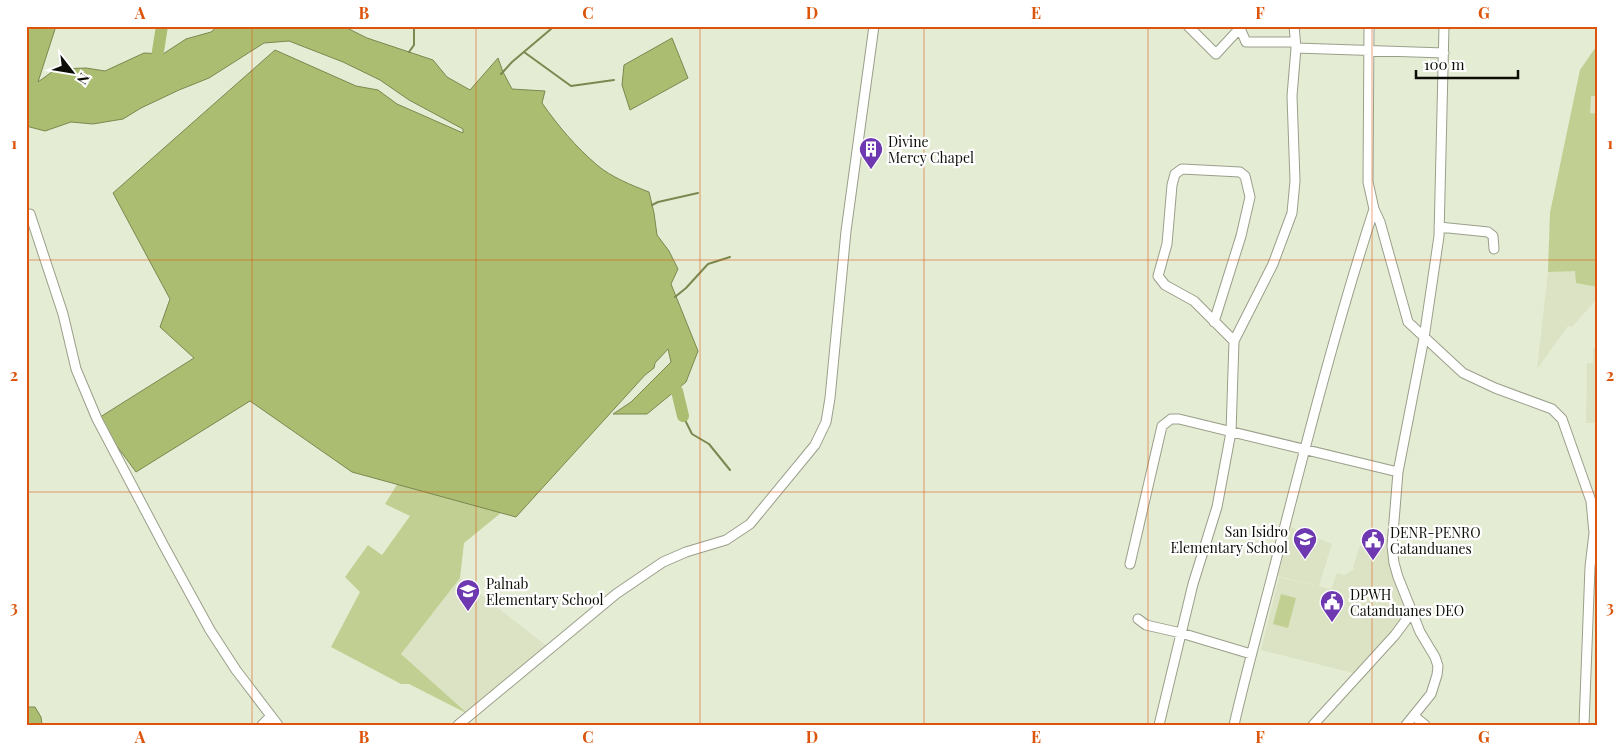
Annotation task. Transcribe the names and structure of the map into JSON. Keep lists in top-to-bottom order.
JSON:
{
  "places": {
    "building": ["Divine Mercy Chapel"],
    "school or university": ["San Isidro Elementary School", "Palnab Elementary School"],
    "public building": ["DENR-PENRO Catanduanes", "DPWH Catanduanes DEO"]
  },
  "scale_bar": "100 m",
  "north": "bottom right",
  "grid": {
    "columns": [
      "A",
      "B",
      "C",
      "D",
      "E",
      "F",
      "G"
    ],
    "rows": ["1", "2", "3"]
  }
}
